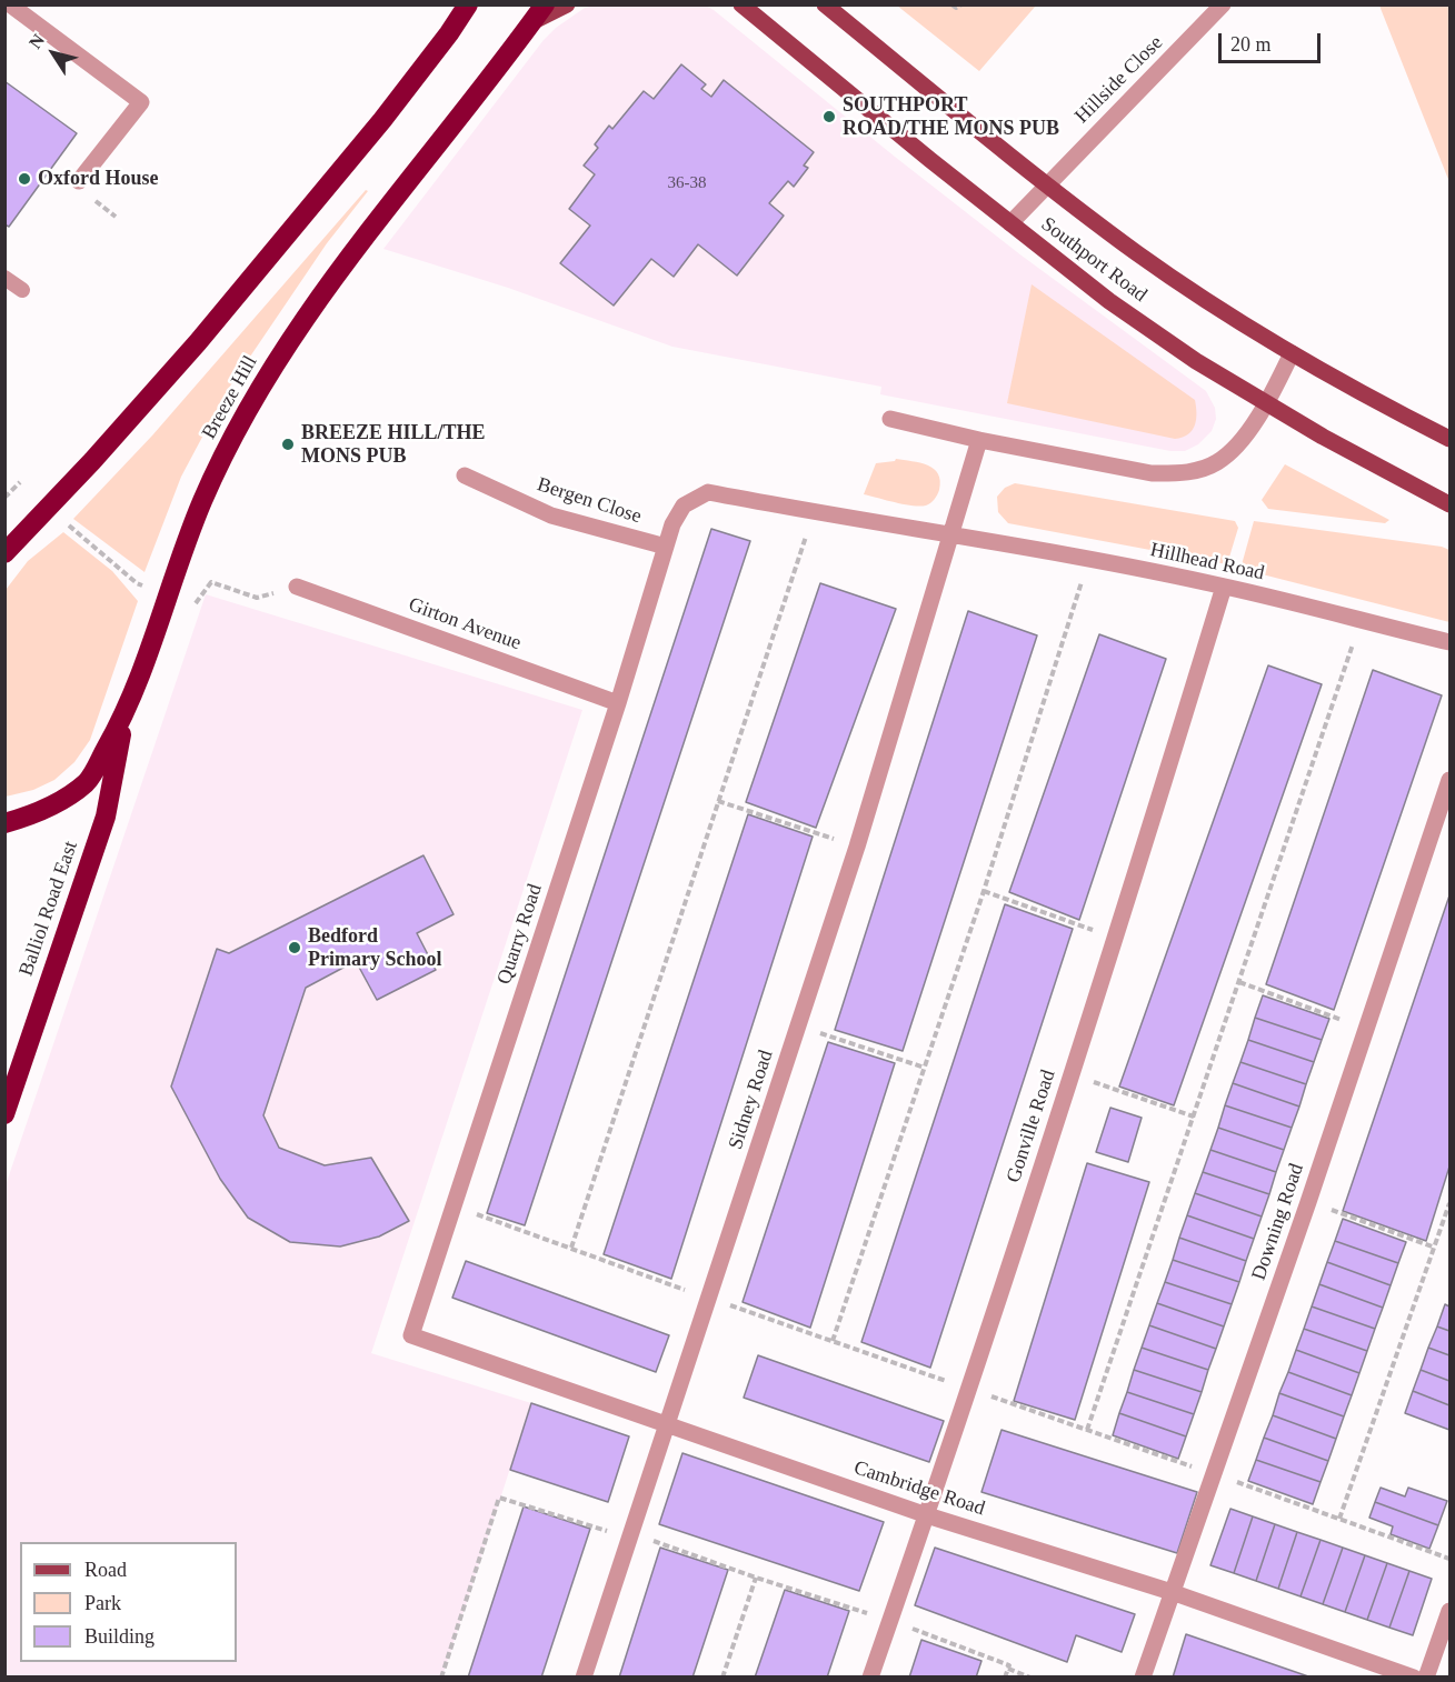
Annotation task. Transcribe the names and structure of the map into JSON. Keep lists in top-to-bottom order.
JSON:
{
  "streets": {
    "highway": ["Breeze Hill", "Balliol Road East"],
    "main road": ["Southport Road"],
    "street": [
      "Hillside Close",
      "Bergen Close",
      "Hillhead Road",
      "Girton Avenue",
      "Quarry Road",
      "Sidney Road",
      "Gonville Road",
      "Downing Road",
      "Cambridge Road"
    ]
  },
  "crossings": [
    ["Hillside Close", "Southport Road"],
    ["Breeze Hill", "Balliol Road East"],
    ["Bergen Close", "Hillhead Road"],
    ["Bergen Close", "Quarry Road"],
    ["Hillhead Road", "Quarry Road"],
    ["Hillhead Road", "Sidney Road"],
    ["Hillhead Road", "Gonville Road"],
    ["Girton Avenue", "Quarry Road"],
    ["Quarry Road", "Cambridge Road"],
    ["Sidney Road", "Cambridge Road"],
    ["Gonville Road", "Cambridge Road"],
    ["Downing Road", "Cambridge Road"]
  ],
  "places": [
    "SOUTHPORT ROAD/THE MONS PUB",
    "Oxford House",
    "BREEZE HILL/THE MONS PUB",
    "Bedford Primary School"
  ],
  "house_numbers": ["36-38"],
  "legend": ["Road", "Park", "Building"],
  "scale_bar": "20 m",
  "north": "top left"
}
